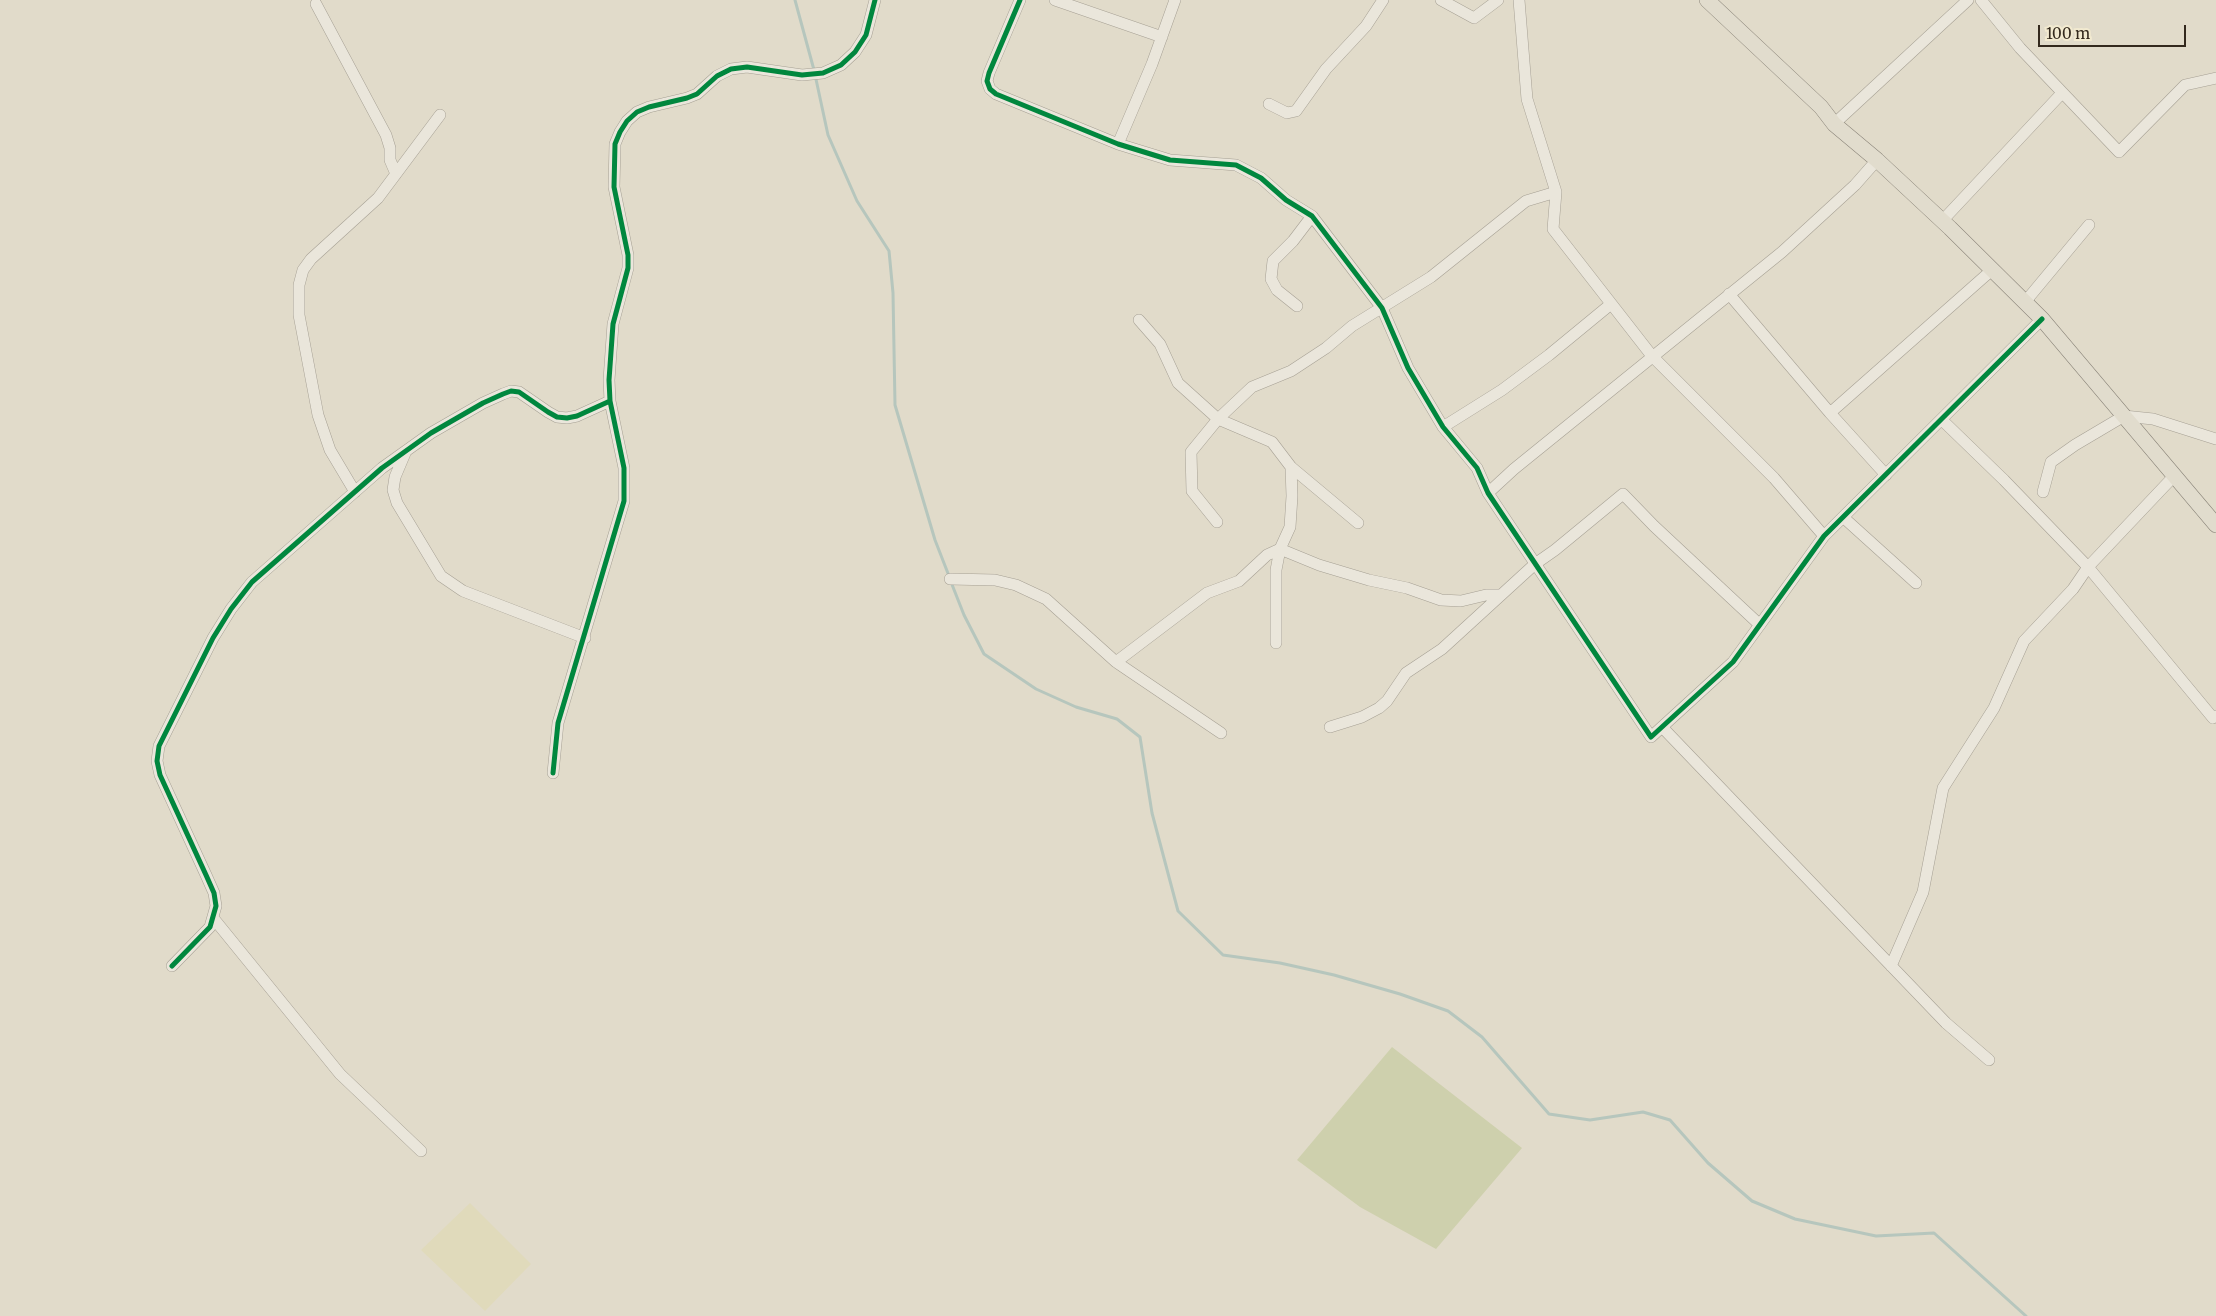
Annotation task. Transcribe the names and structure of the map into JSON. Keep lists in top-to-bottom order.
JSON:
{
  "scale_bar": "100 m"
}
